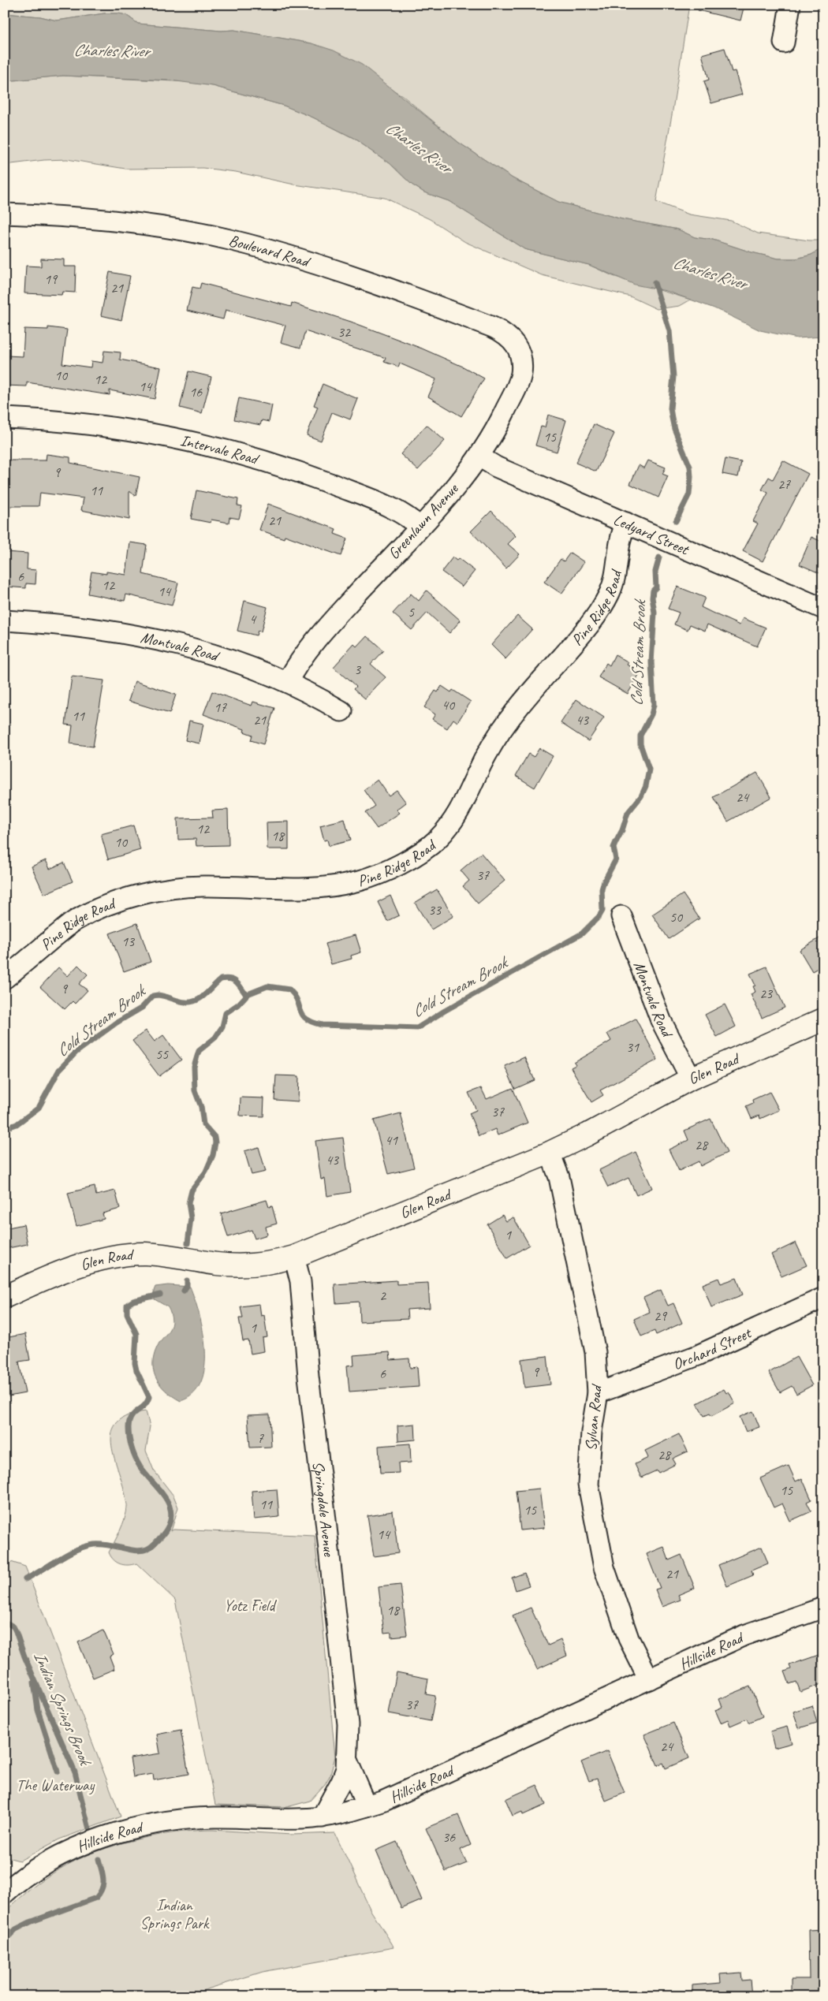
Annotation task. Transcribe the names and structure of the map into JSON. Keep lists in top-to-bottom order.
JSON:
{
  "streets": {
    "street": [
      "Boulevard Road",
      "Intervale Road",
      "Greenlawn Avenue",
      "Ledyard Street",
      "Pine Ridge Road",
      "Montvale Road",
      "Glen Road",
      "Orchard Street",
      "Sylvan Road",
      "Springdale Avenue",
      "Hillside Road"
    ]
  },
  "crossings": [
    ["Boulevard Road", "Greenlawn Avenue"],
    ["Intervale Road", "Greenlawn Avenue"],
    ["Greenlawn Avenue", "Ledyard Street"],
    ["Greenlawn Avenue", "Montvale Road"],
    ["Ledyard Street", "Pine Ridge Road"],
    ["Montvale Road", "Glen Road"],
    ["Glen Road", "Sylvan Road"],
    ["Glen Road", "Springdale Avenue"],
    ["Orchard Street", "Sylvan Road"],
    ["Sylvan Road", "Hillside Road"],
    ["Springdale Avenue", "Hillside Road"]
  ],
  "water": ["Charles River", "Cold Stream Brook", "Indian Springs Brook"],
  "parks": ["Yotz Field", "The Waterway", "Indian Springs Park"],
  "house_numbers": [
    "19",
    "21",
    "32",
    "10",
    "12",
    "14",
    "16",
    "15",
    "9",
    "27",
    "11",
    "21",
    "6",
    "12",
    "14",
    "5",
    "4",
    "3",
    "40",
    "17",
    "11",
    "21",
    "43",
    "24",
    "12",
    "18",
    "10",
    "37",
    "33",
    "50",
    "13",
    "9",
    "23",
    "31",
    "55",
    "37",
    "41",
    "28",
    "43",
    "1",
    "2",
    "29",
    "1",
    "9",
    "6",
    "7",
    "28",
    "15",
    "11",
    "15",
    "14",
    "21",
    "18",
    "37",
    "24",
    "36"
  ]
}
